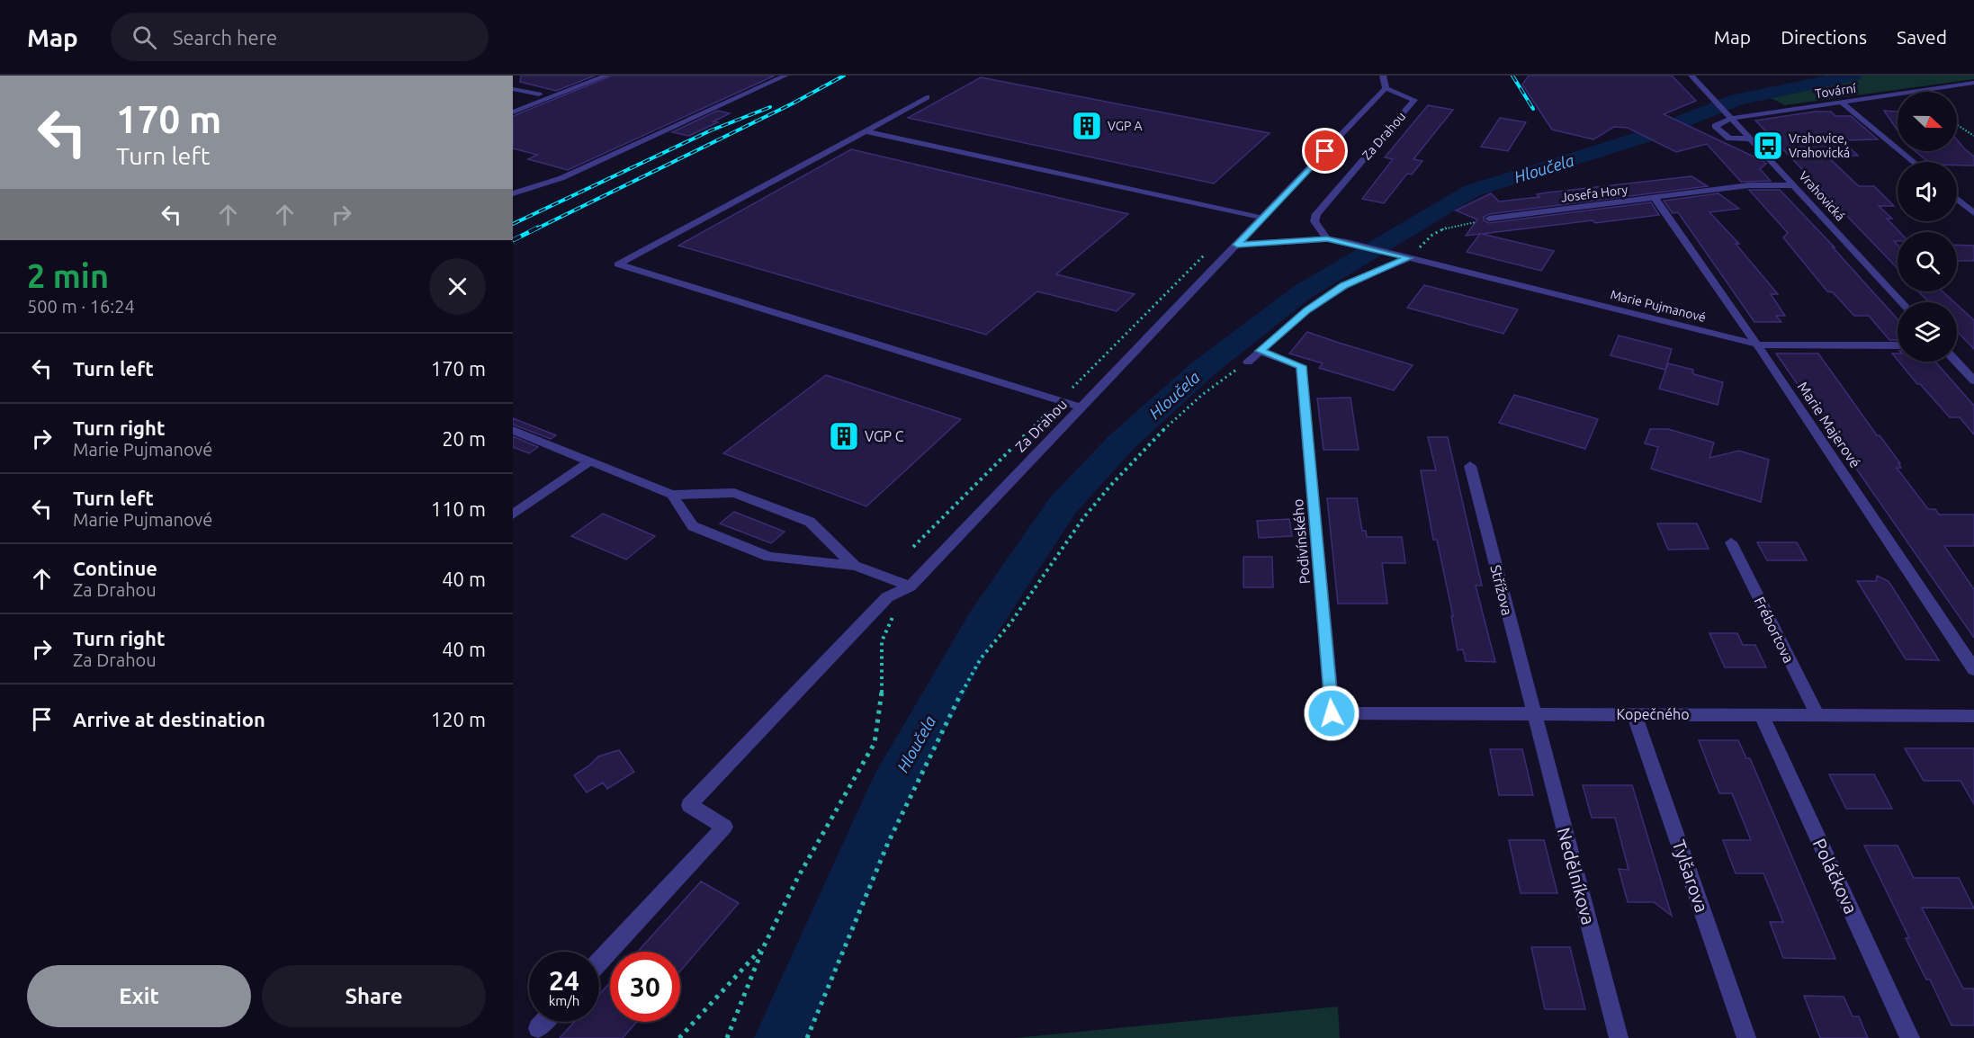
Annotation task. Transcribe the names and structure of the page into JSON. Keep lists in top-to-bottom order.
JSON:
{
  "streets": {
    "street": [
      "Tovární",
      "Za Drahou",
      "Josefa Hory",
      "Vrahovická",
      "Marie Pujmanové",
      "Marie Majerové",
      "Podivínského",
      "Střížova",
      "Frébortova",
      "Kopečného",
      "Nedělníkova",
      "Tylšarova",
      "Poláčkova"
    ]
  },
  "crossings": [
    ["Tovární", "Vrahovická"],
    ["Za Drahou", "Marie Pujmanové"],
    ["Josefa Hory", "Vrahovická"],
    ["Josefa Hory", "Marie Majerové"],
    ["Marie Pujmanové", "Marie Majerové"],
    ["Podivínského", "Kopečného"],
    ["Střížova", "Kopečného"],
    ["Střížova", "Nedělníkova"],
    ["Frébortova", "Kopečného"],
    ["Kopečného", "Nedělníkova"],
    ["Kopečného", "Tylšarova"],
    ["Kopečného", "Poláčkova"]
  ],
  "water": ["Hloučela"],
  "places": {
    "building": ["VGP A", "VGP C"],
    "bus stop": ["Vrahovice, Vrahovická"]
  },
  "north": "right",
  "page": {
    "header": "Map",
    "search": "Search here",
    "nav": ["Map", "Directions", "Saved"],
    "turn": ["170 m", "Turn left"],
    "heading": ["2 min", "500 m · 16:24"],
    "list": [
      {
        "name": "Turn left",
        "value": "170 m"
      },
      {
        "name": "Turn right",
        "note": "Marie Pujmanové",
        "value": "20 m"
      },
      {
        "name": "Turn left",
        "note": "Marie Pujmanové",
        "value": "110 m"
      },
      {
        "name": "Continue",
        "note": "Za Drahou",
        "value": "40 m"
      },
      {
        "name": "Turn right",
        "note": "Za Drahou",
        "value": "40 m"
      },
      {
        "name": "Arrive at destination",
        "value": "120 m"
      }
    ],
    "speed": "24 km/h",
    "limit": "30",
    "buttons": ["Exit", "Share"]
  }
}
